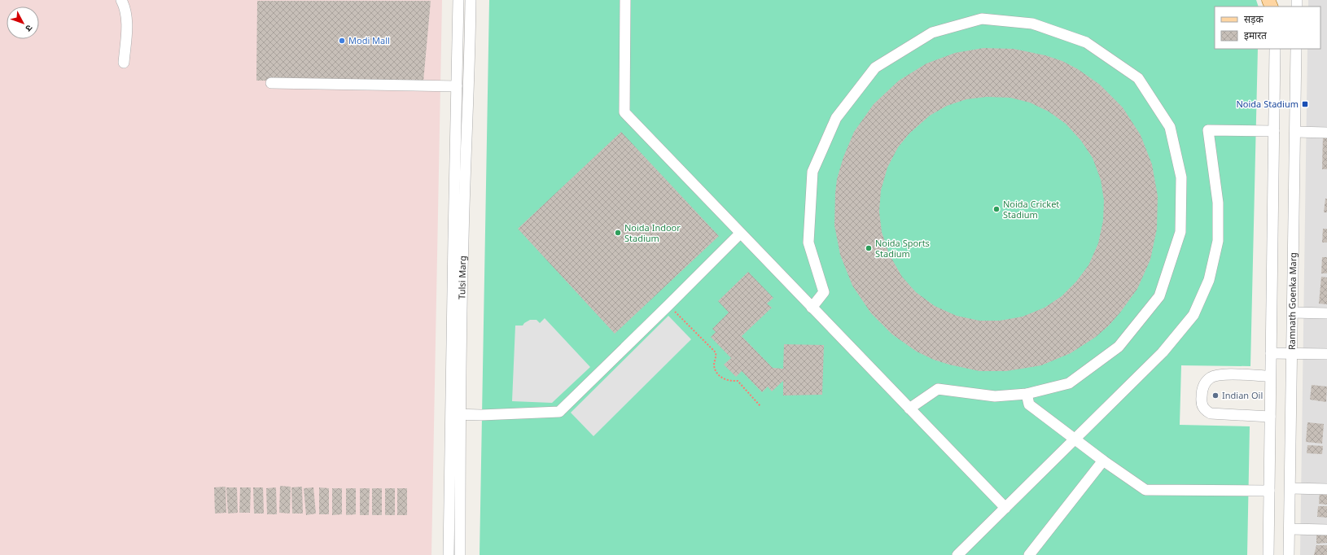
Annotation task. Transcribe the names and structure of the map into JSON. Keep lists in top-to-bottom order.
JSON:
{
  "streets": {
    "street": ["Tulsi Marg", "Ramnath Goenka Marg"]
  },
  "places": {
    "other": [
      "Modi Mall",
      "Noida Cricket Stadium",
      "Noida Indoor Stadium",
      "Noida Sports Stadium",
      "Indian Oil"
    ],
    "transit": ["Noida Stadium"]
  },
  "legend": ["सड़क", "इमारत"],
  "north": "bottom right"
}
